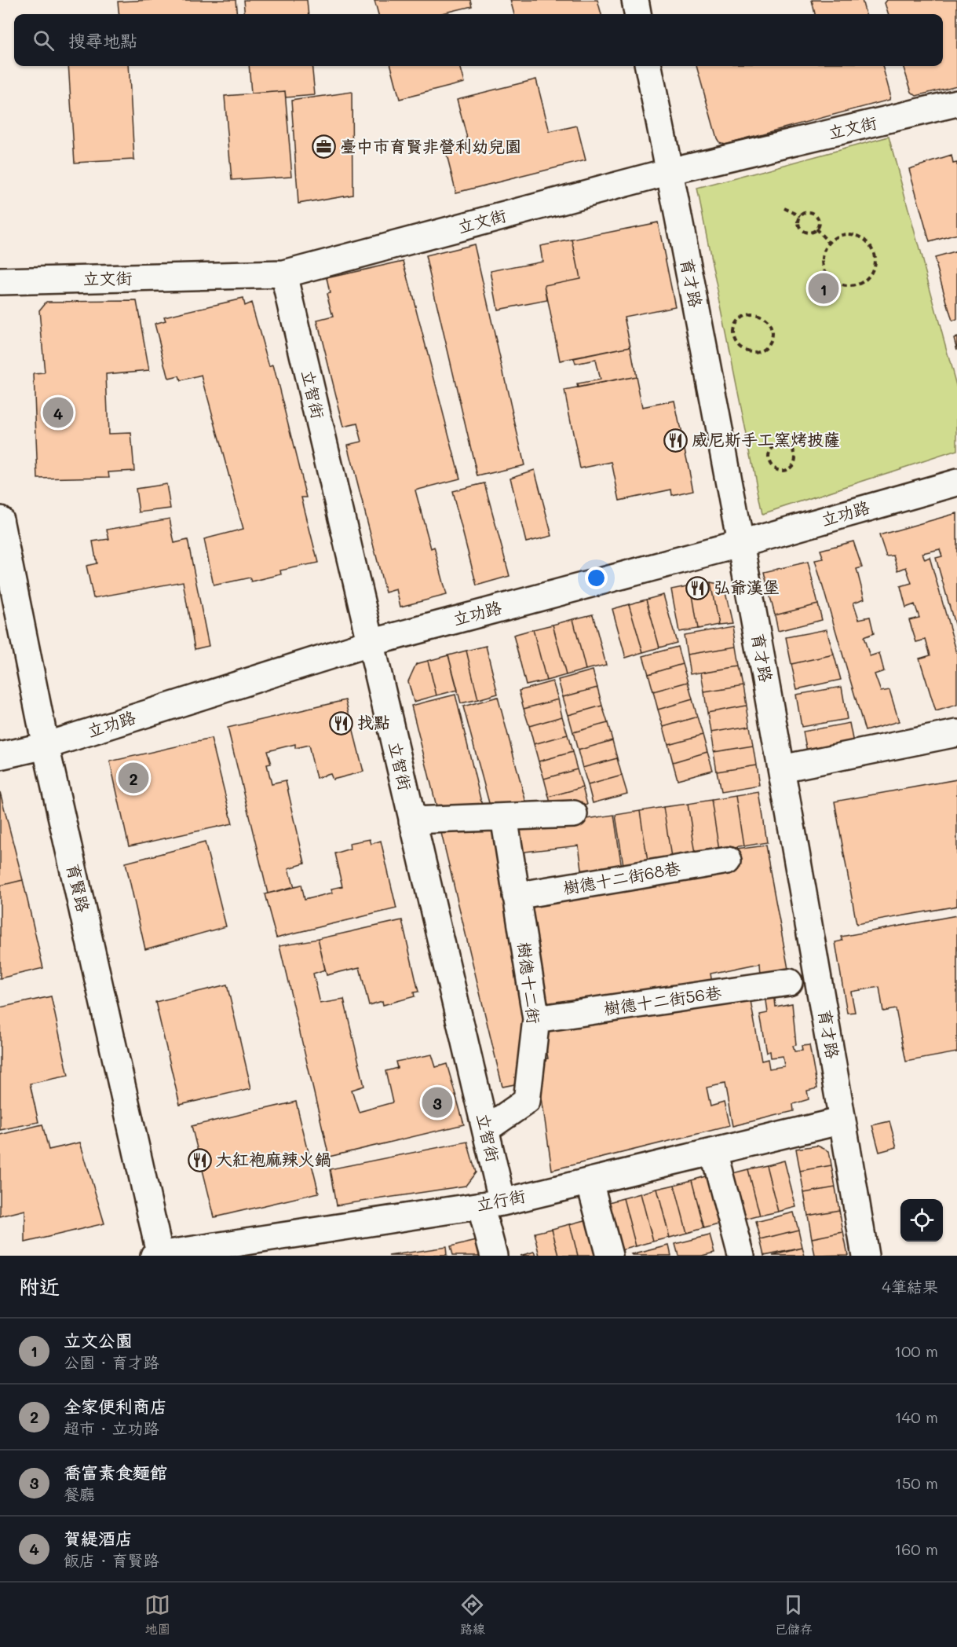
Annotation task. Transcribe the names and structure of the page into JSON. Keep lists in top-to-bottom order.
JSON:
{
  "streets": {
    "street": [
      "立文街",
      "育才路",
      "立智街",
      "立功路",
      "樹德十二街68巷",
      "育賢路",
      "樹德十二街",
      "樹德十二街56巷",
      "立行街"
    ]
  },
  "crossings": [
    ["立文街", "育才路"],
    ["立文街", "立智街"],
    ["育才路", "立功路"],
    ["育才路", "立行街"],
    ["立智街", "立功路"],
    ["立智街", "樹德十二街"],
    ["立智街", "立行街"],
    ["立功路", "育賢路"],
    ["樹德十二街68巷", "樹德十二街"],
    ["育賢路", "立行街"],
    ["樹德十二街", "樹德十二街56巷"]
  ],
  "places": {
    "office": ["臺中市育賢非營利幼兒園"],
    "restaurant": [
      "威尼斯手工窯烤披薩",
      "弘爺漢堡",
      "找點",
      "大紅袍麻辣火鍋"
    ]
  },
  "page": {
    "search": "搜尋地點",
    "pins": [
      "1",
      "4",
      "2",
      "3"
    ],
    "heading": ["附近", "4筆結果"],
    "list": [
      {
        "mark": "1",
        "name": "立文公園",
        "note": "公園 · 育才路",
        "value": "100 m"
      },
      {
        "mark": "2",
        "name": "全家便利商店",
        "note": "超市 · 立功路",
        "value": "140 m"
      },
      {
        "mark": "3",
        "name": "喬富素食麵館",
        "note": "餐廳",
        "value": "150 m"
      },
      {
        "mark": "4",
        "name": "賀緹酒店",
        "note": "飯店 · 育賢路",
        "value": "160 m"
      }
    ],
    "nav": ["地圖", "路線", "已儲存"]
  }
}
